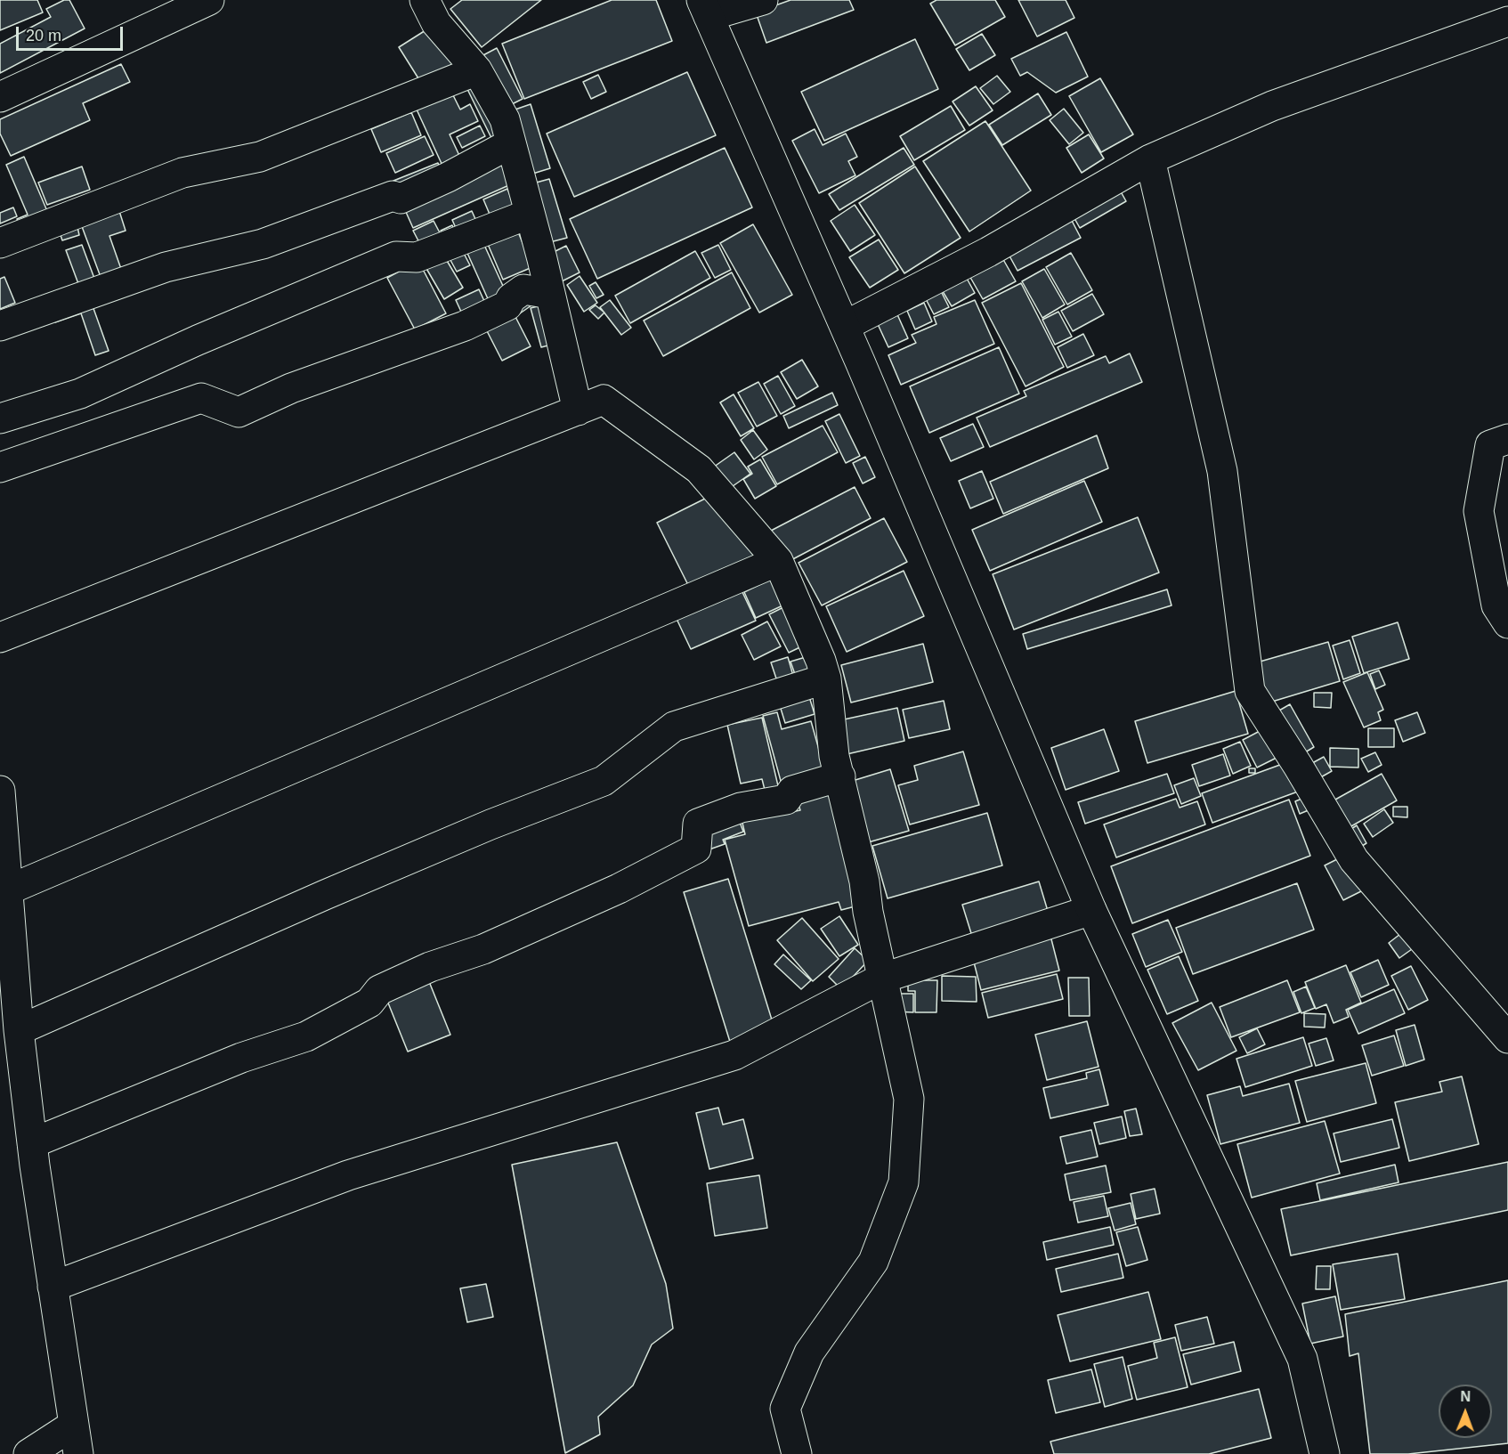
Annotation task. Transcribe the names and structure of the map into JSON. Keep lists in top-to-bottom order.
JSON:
{
  "scale_bar": "20 m",
  "north": "top"
}
